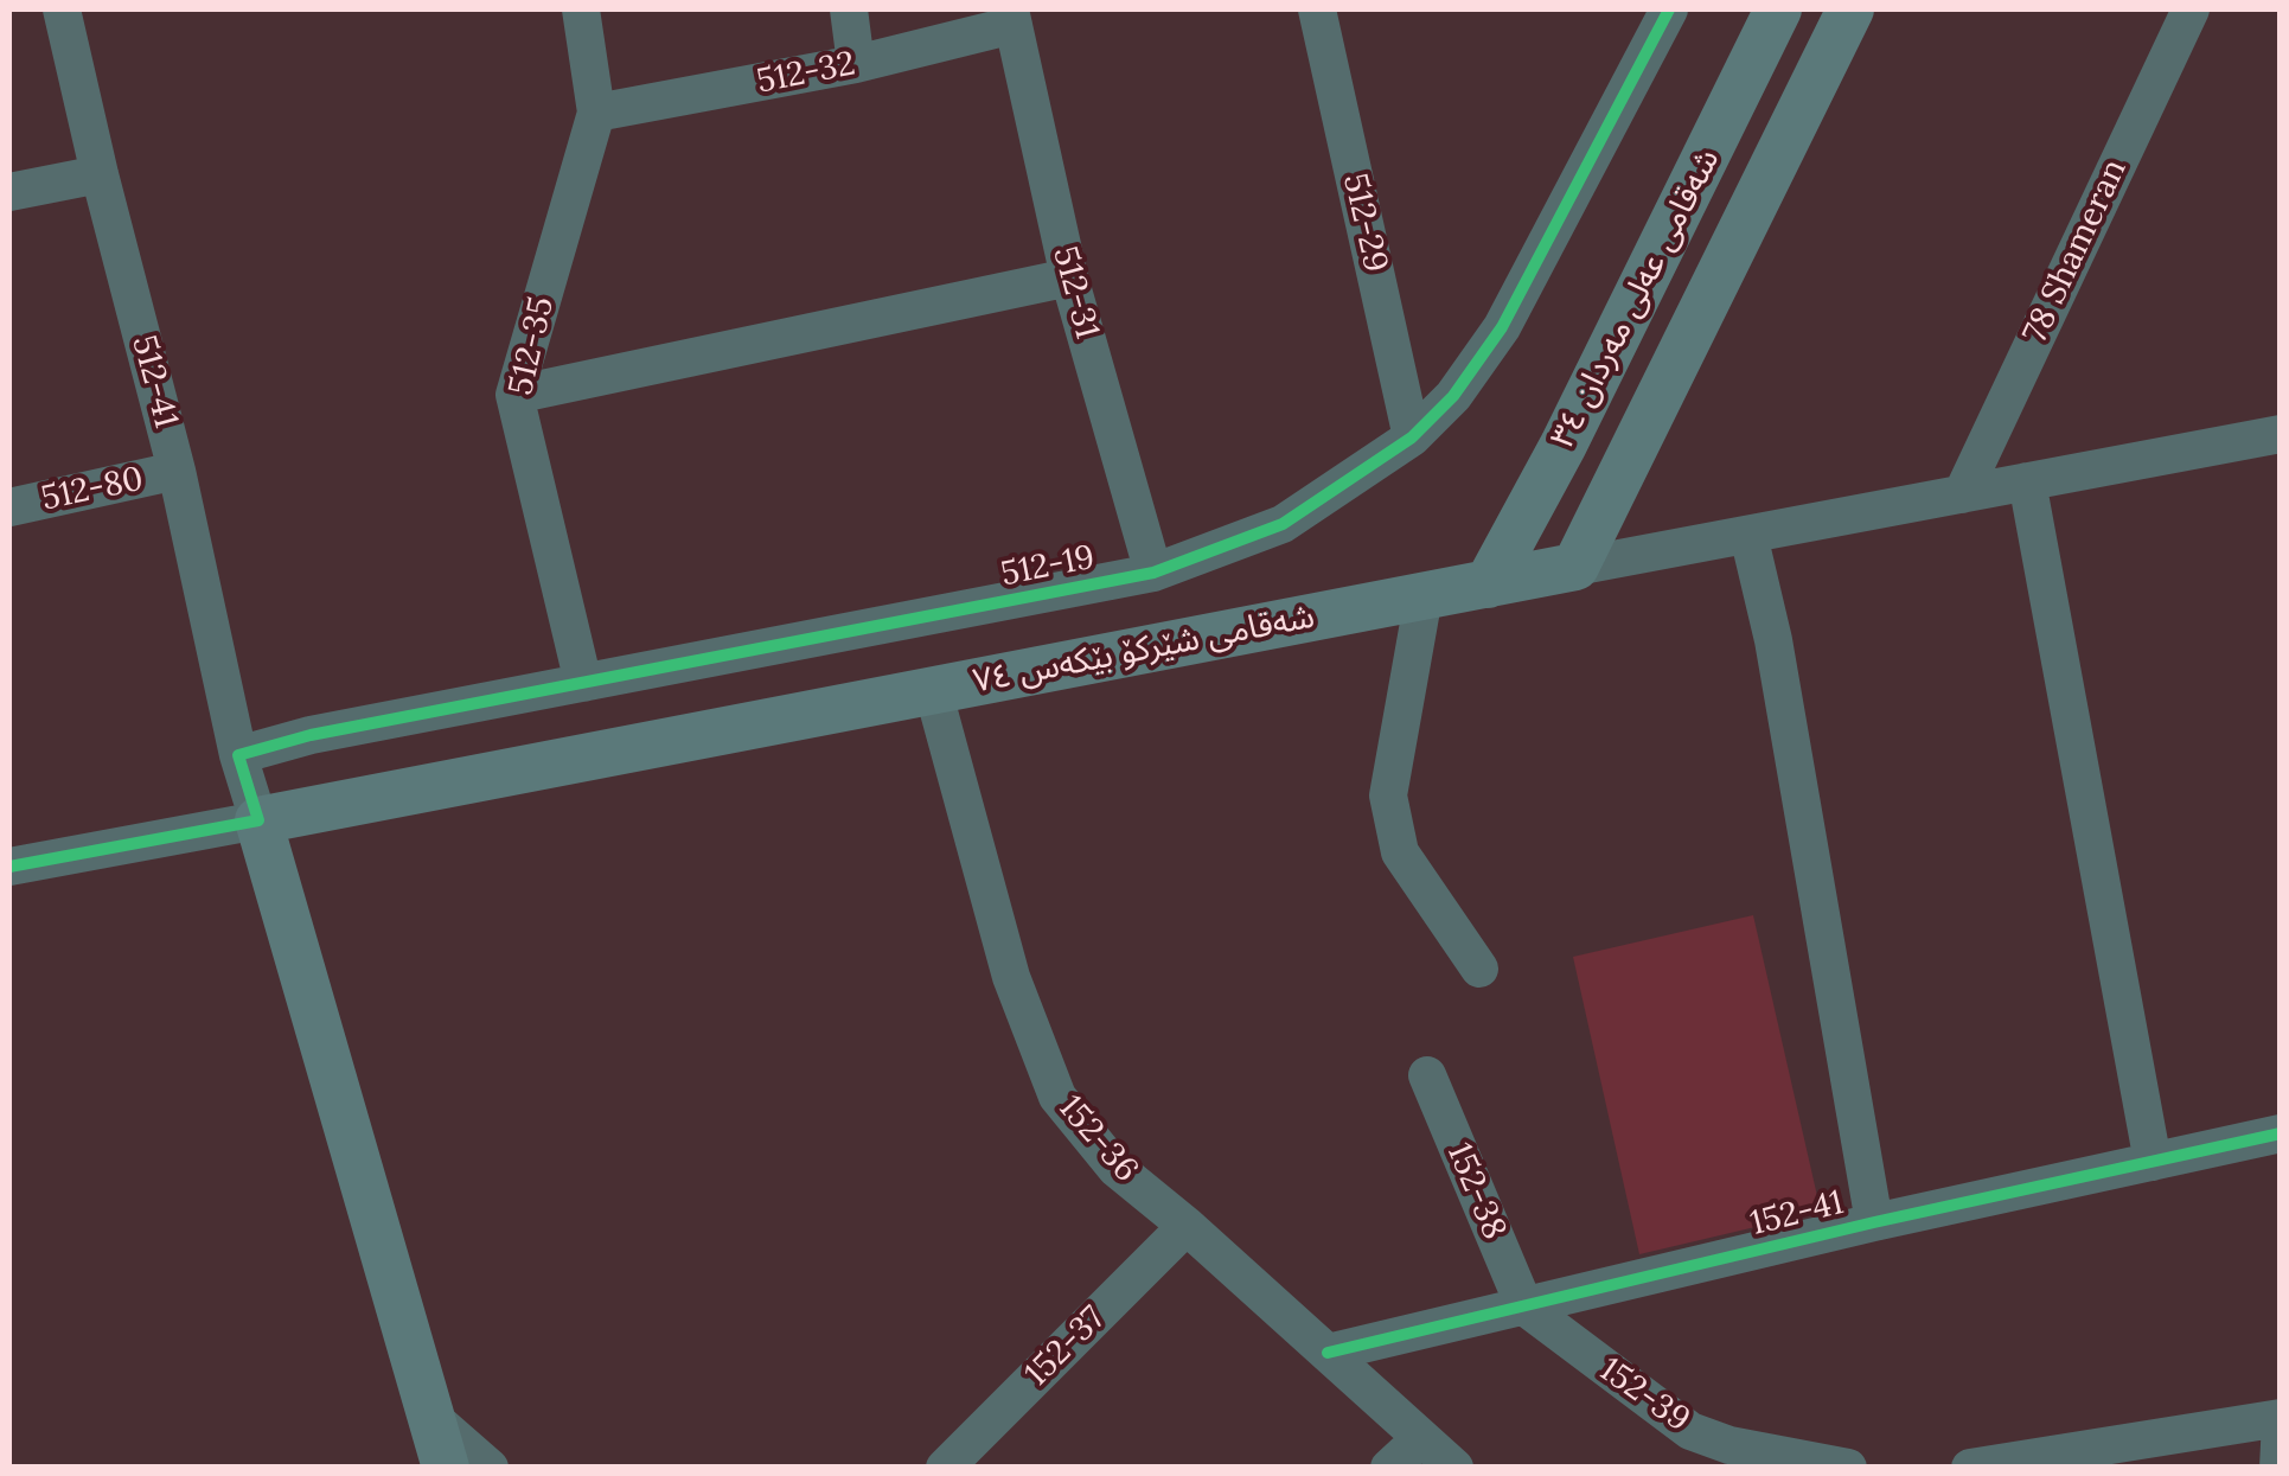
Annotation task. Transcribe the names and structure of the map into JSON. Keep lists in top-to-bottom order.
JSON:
{
  "streets": {
    "main road": ["شەقامی عەلی مەردان ٣٤", "شەقامی شێرکۆ بێکەس ٧٤"],
    "street": [
      "512-32",
      "512-29",
      "78 Shameran",
      "512-31",
      "512-35",
      "512-41",
      "512-80",
      "512-19",
      "152-36",
      "152-38",
      "152-41",
      "152-37",
      "152-39"
    ]
  },
  "crossings": [
    ["512-32", "512-31"],
    ["512-32", "512-35"],
    ["512-29", "512-19"],
    ["78 Shameran", "شەقامی شێرکۆ بێکەس ٧٤"],
    ["512-31", "512-19"],
    ["شەقامی عەلی مەردان ٣٤", "شەقامی شێرکۆ بێکەس ٧٤"],
    ["512-35", "512-19"],
    ["512-41", "512-80"],
    ["512-41", "512-19"],
    ["شەقامی شێرکۆ بێکەس ٧٤", "152-36"],
    ["152-36", "152-41"],
    ["152-36", "152-37"],
    ["152-38", "152-41"],
    ["152-38", "152-39"],
    ["152-41", "152-39"]
  ]
}
